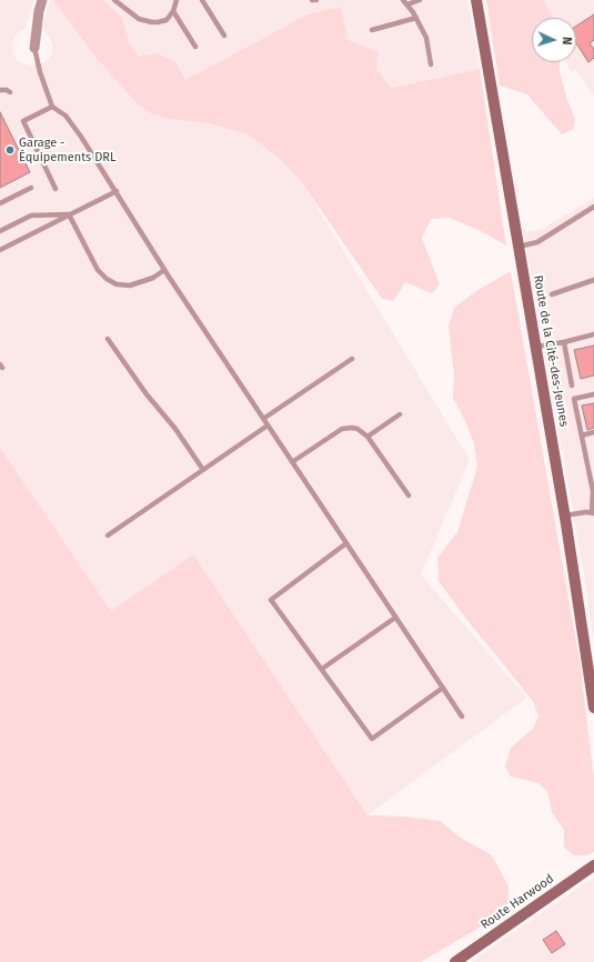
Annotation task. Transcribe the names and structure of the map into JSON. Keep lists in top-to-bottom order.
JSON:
{
  "streets": {
    "main road": ["Route de la Cité-des-Jeunes", "Route Harwood"]
  },
  "places": ["Garage - Équipements DRL"],
  "north": "right"
}
